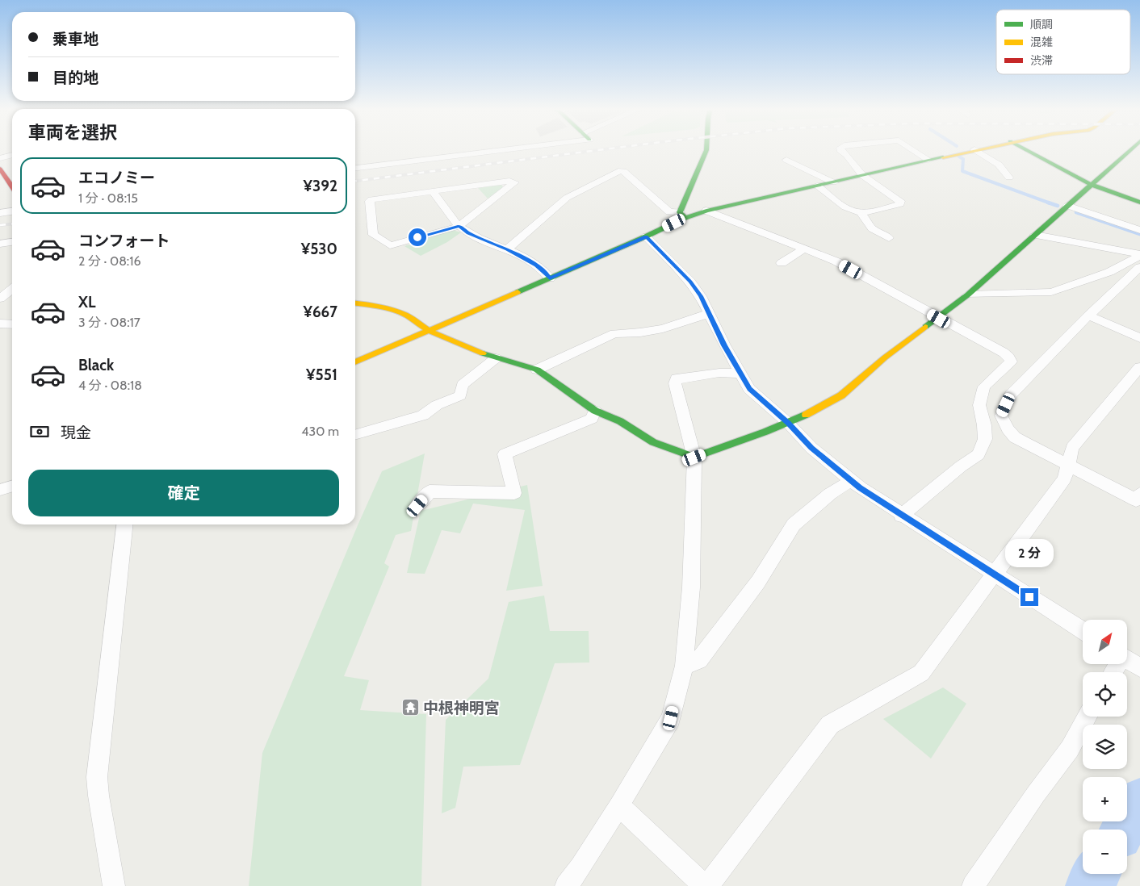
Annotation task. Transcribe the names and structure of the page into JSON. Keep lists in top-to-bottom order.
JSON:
{
  "places": {
    "temple": ["中根神明宮"]
  },
  "legend": ["順調", "混雑", "渋滞"],
  "north": "top right",
  "page": {
    "banner": ["乗車地", "目的地"],
    "heading": "車両を選択",
    "list": [
      {
        "name": "エコノミー",
        "note": "1 分 · 08:15",
        "value": "¥392"
      },
      {
        "name": "コンフォート",
        "note": "2 分 · 08:16",
        "value": "¥530"
      },
      {
        "name": "XL",
        "note": "3 分 · 08:17",
        "value": "¥667"
      },
      {
        "name": "Black",
        "note": "4 分 · 08:18",
        "value": "¥551"
      }
    ],
    "pay": ["現金", "430 m"],
    "buttons": "確定",
    "bubble": "2 分",
    "map_buttons": ["+", "−"]
  }
}
